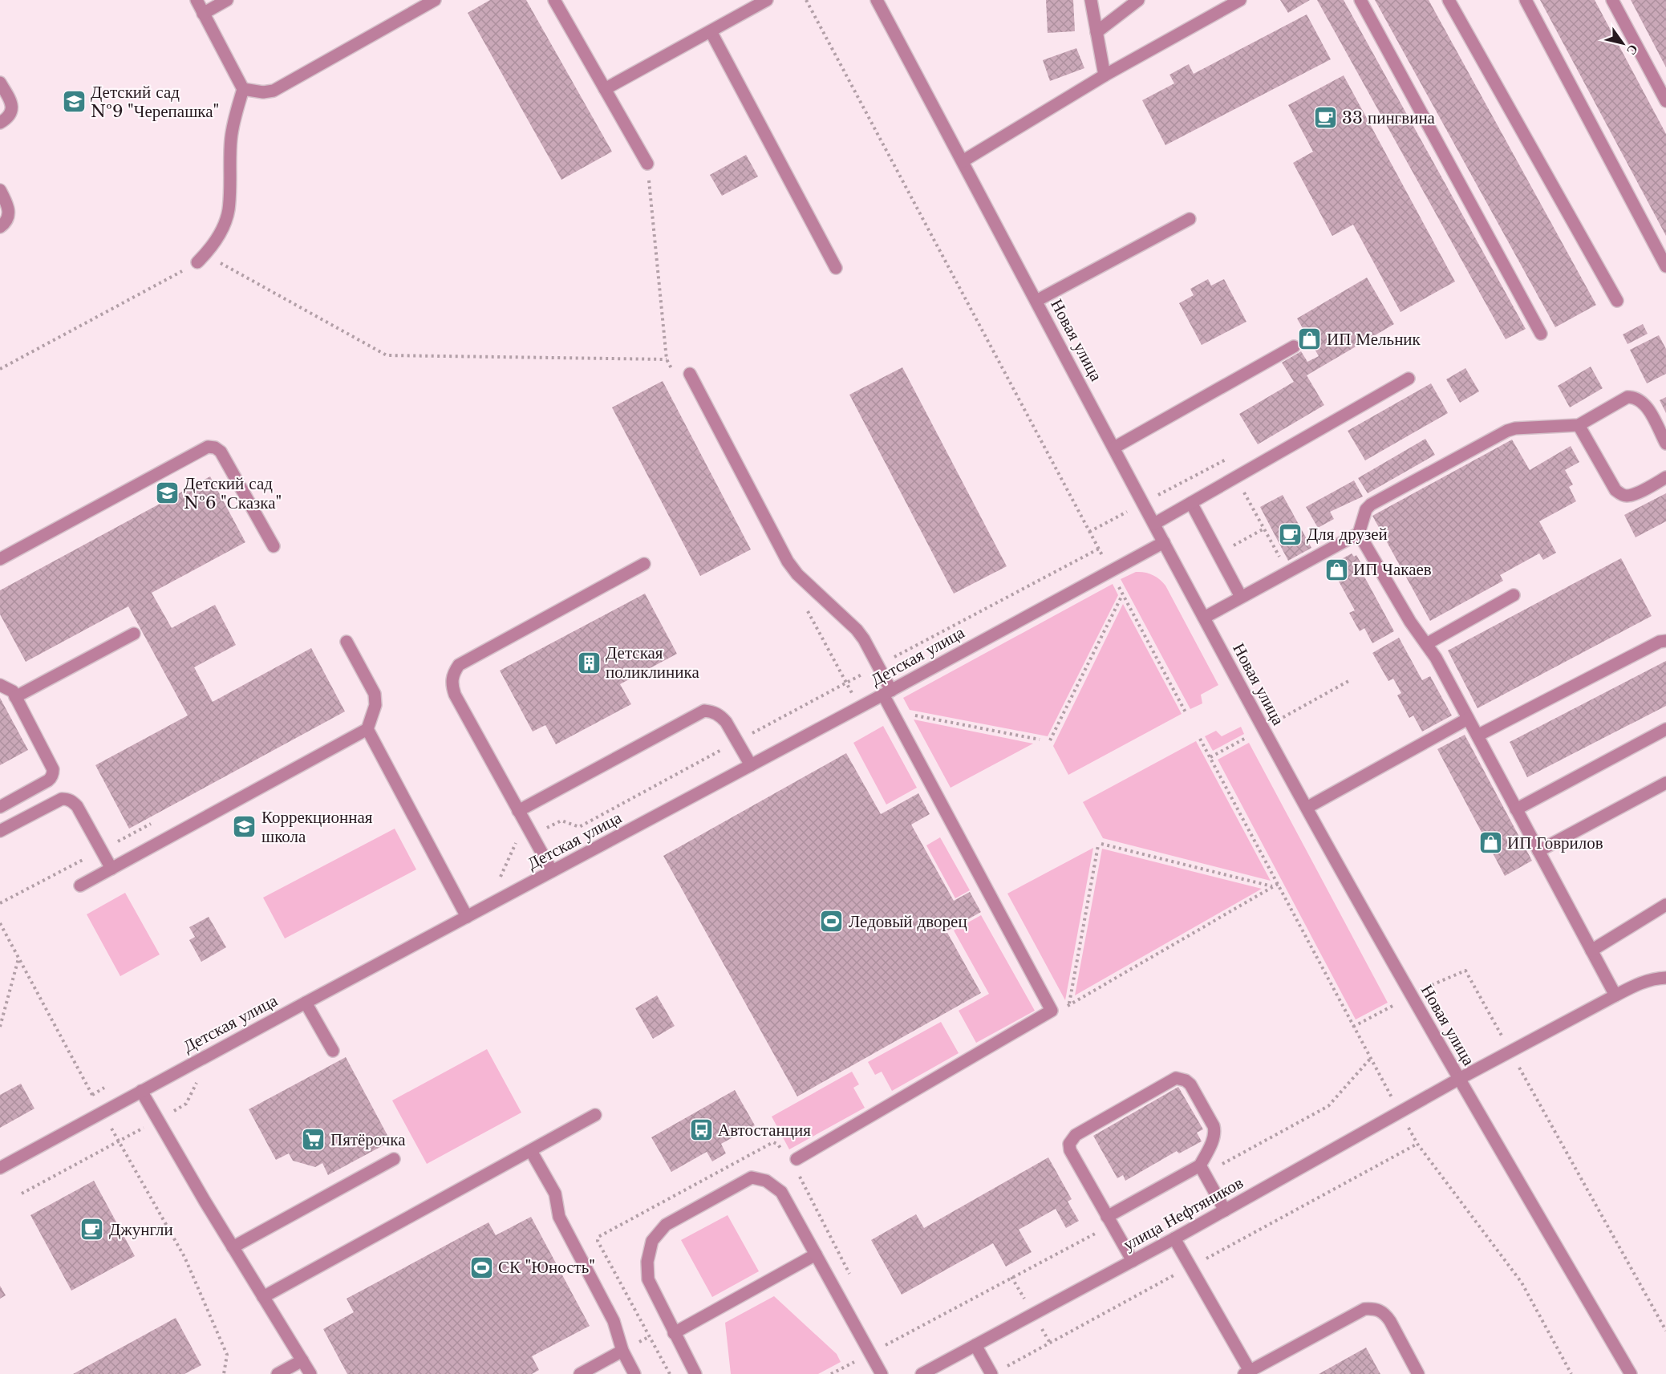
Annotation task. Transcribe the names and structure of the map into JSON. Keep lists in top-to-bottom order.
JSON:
{
  "streets": {
    "street": ["Новая улица", "Детская улица", "улица Нефтяников"]
  },
  "crossings": [
    ["Новая улица", "Детская улица"],
    ["Новая улица", "улица Нефтяников"]
  ],
  "places": {
    "school or university": ["Детский сад №9 \"Черепашка\"", "Детский сад №6 \"Сказка\"", "Коррекционная школа"],
    "cafe": ["33 пингвина", "Для друзей", "Джунгли"],
    "shop": ["ИП Мельник", "ИП Чакаев", "ИП Говрилов"],
    "building": ["Детская поликлиника"],
    "sports": ["Ледовый дворец", "СК \"Юность\""],
    "bus stop": ["Автостанция"],
    "supermarket": ["Пятёрочка"]
  },
  "north": "bottom right"
}
